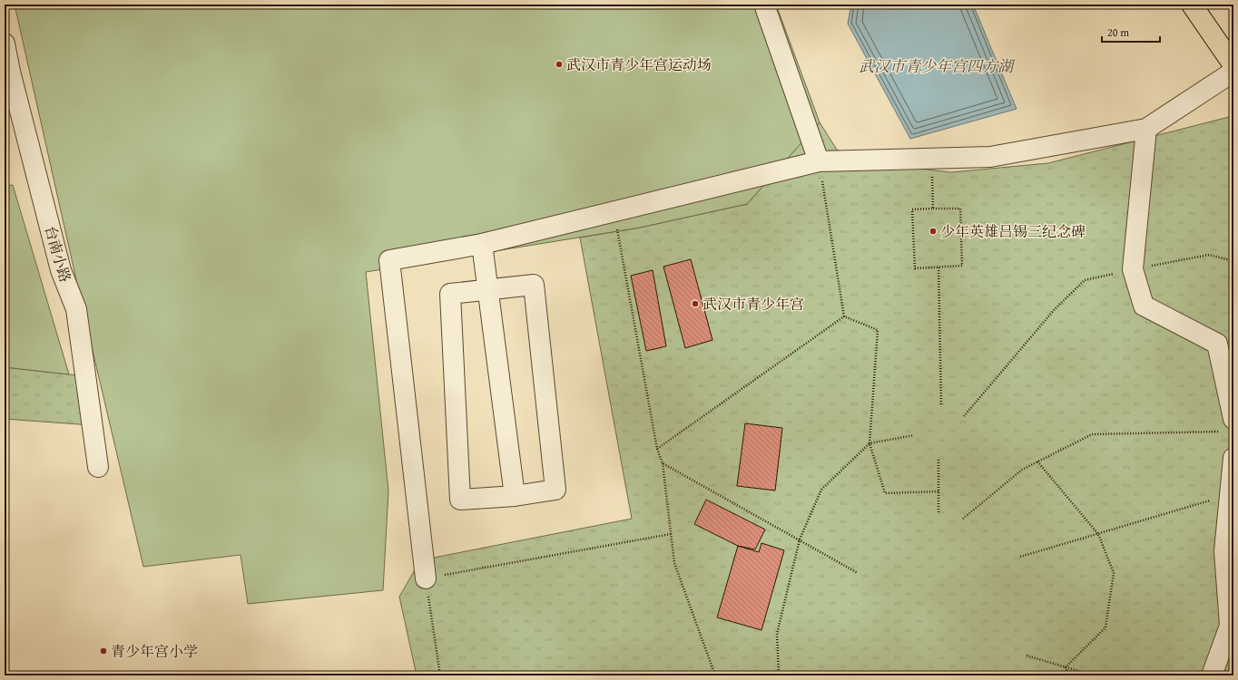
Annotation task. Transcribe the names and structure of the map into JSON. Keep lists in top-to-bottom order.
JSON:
{
  "streets": {
    "street": ["台南小路"]
  },
  "water": ["武汉市青少年宫四方湖"],
  "places": [
    "武汉市青少年宫运动场",
    "少年英雄吕锡三纪念碑",
    "武汉市青少年宫",
    "青少年宫小学"
  ],
  "scale_bar": "20 m"
}
